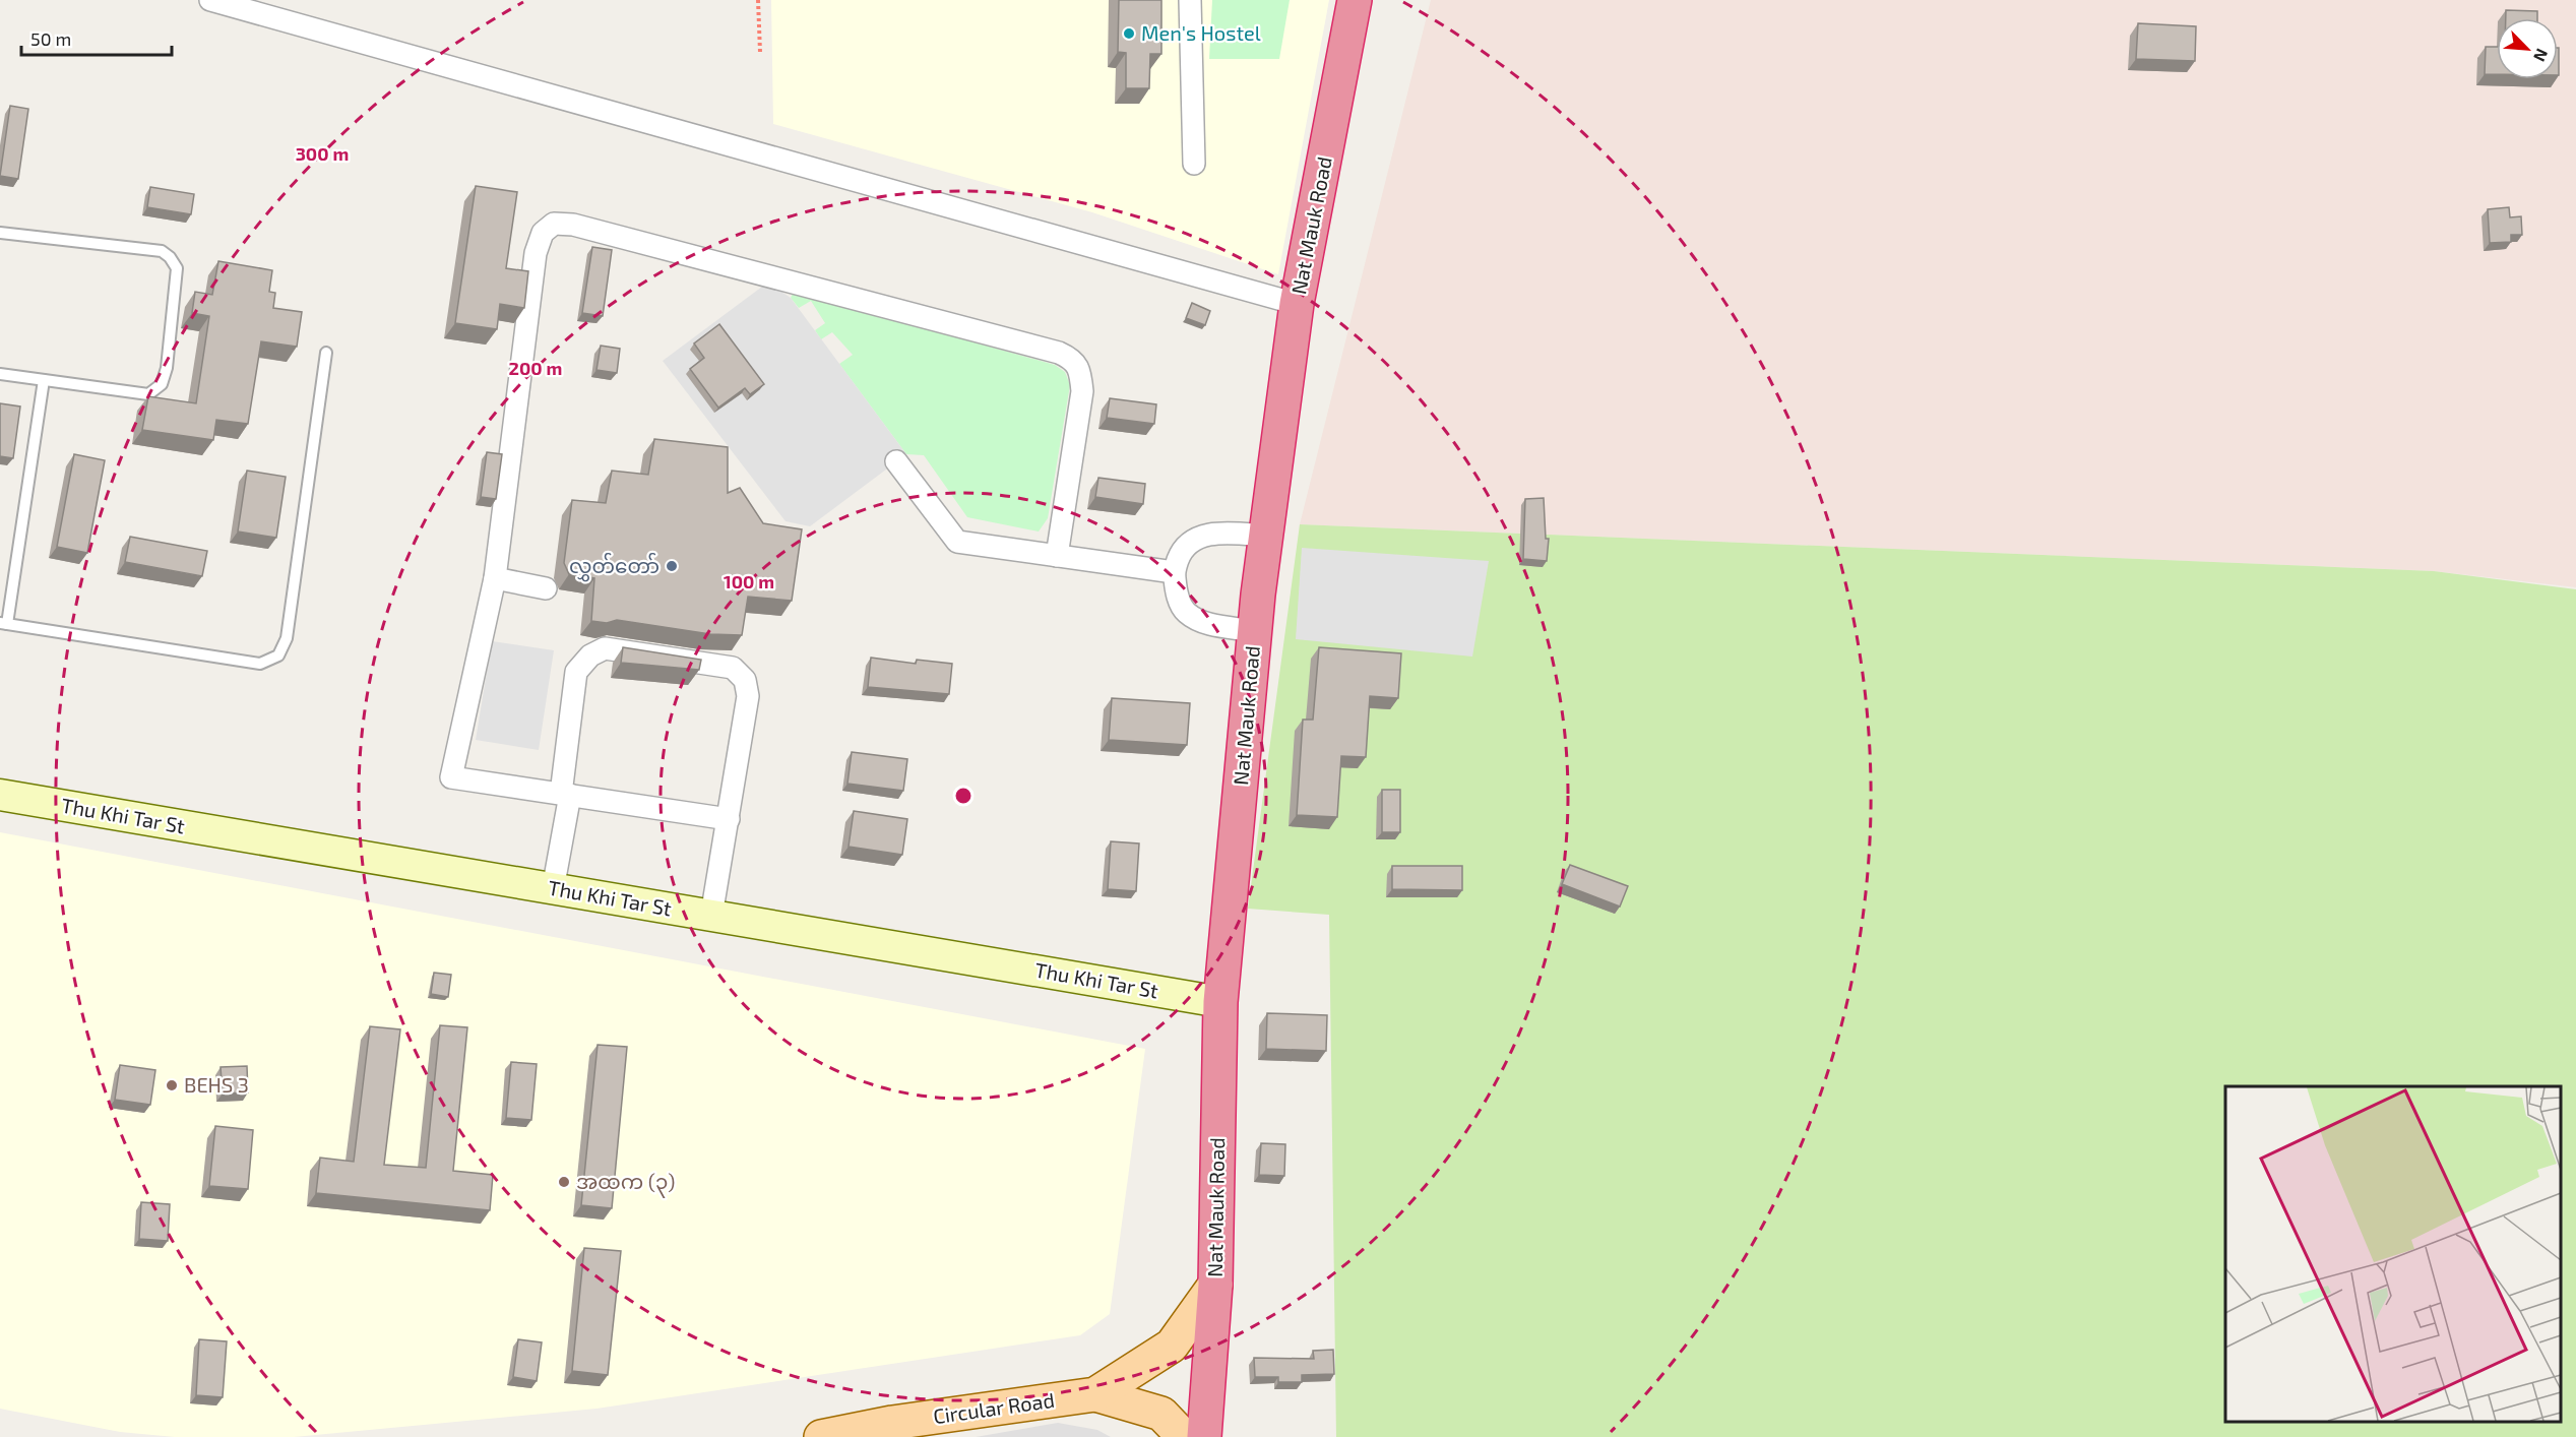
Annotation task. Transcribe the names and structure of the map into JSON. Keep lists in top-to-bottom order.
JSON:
{
  "streets": {
    "highway": ["Nat Mauk Road"],
    "main road": ["Circular Road"],
    "street": ["Thu Khi Tar St"]
  },
  "crossings": [
    ["Nat Mauk Road", "Thu Khi Tar St"]
  ],
  "places": [
    "Men's Hostel",
    "လွှတ်တော်",
    "BEHS 3",
    "အထက (၃)"
  ],
  "scale_bar": "50 m",
  "north": "bottom right",
  "rings": ["300 m", "200 m", "100 m"]
}
